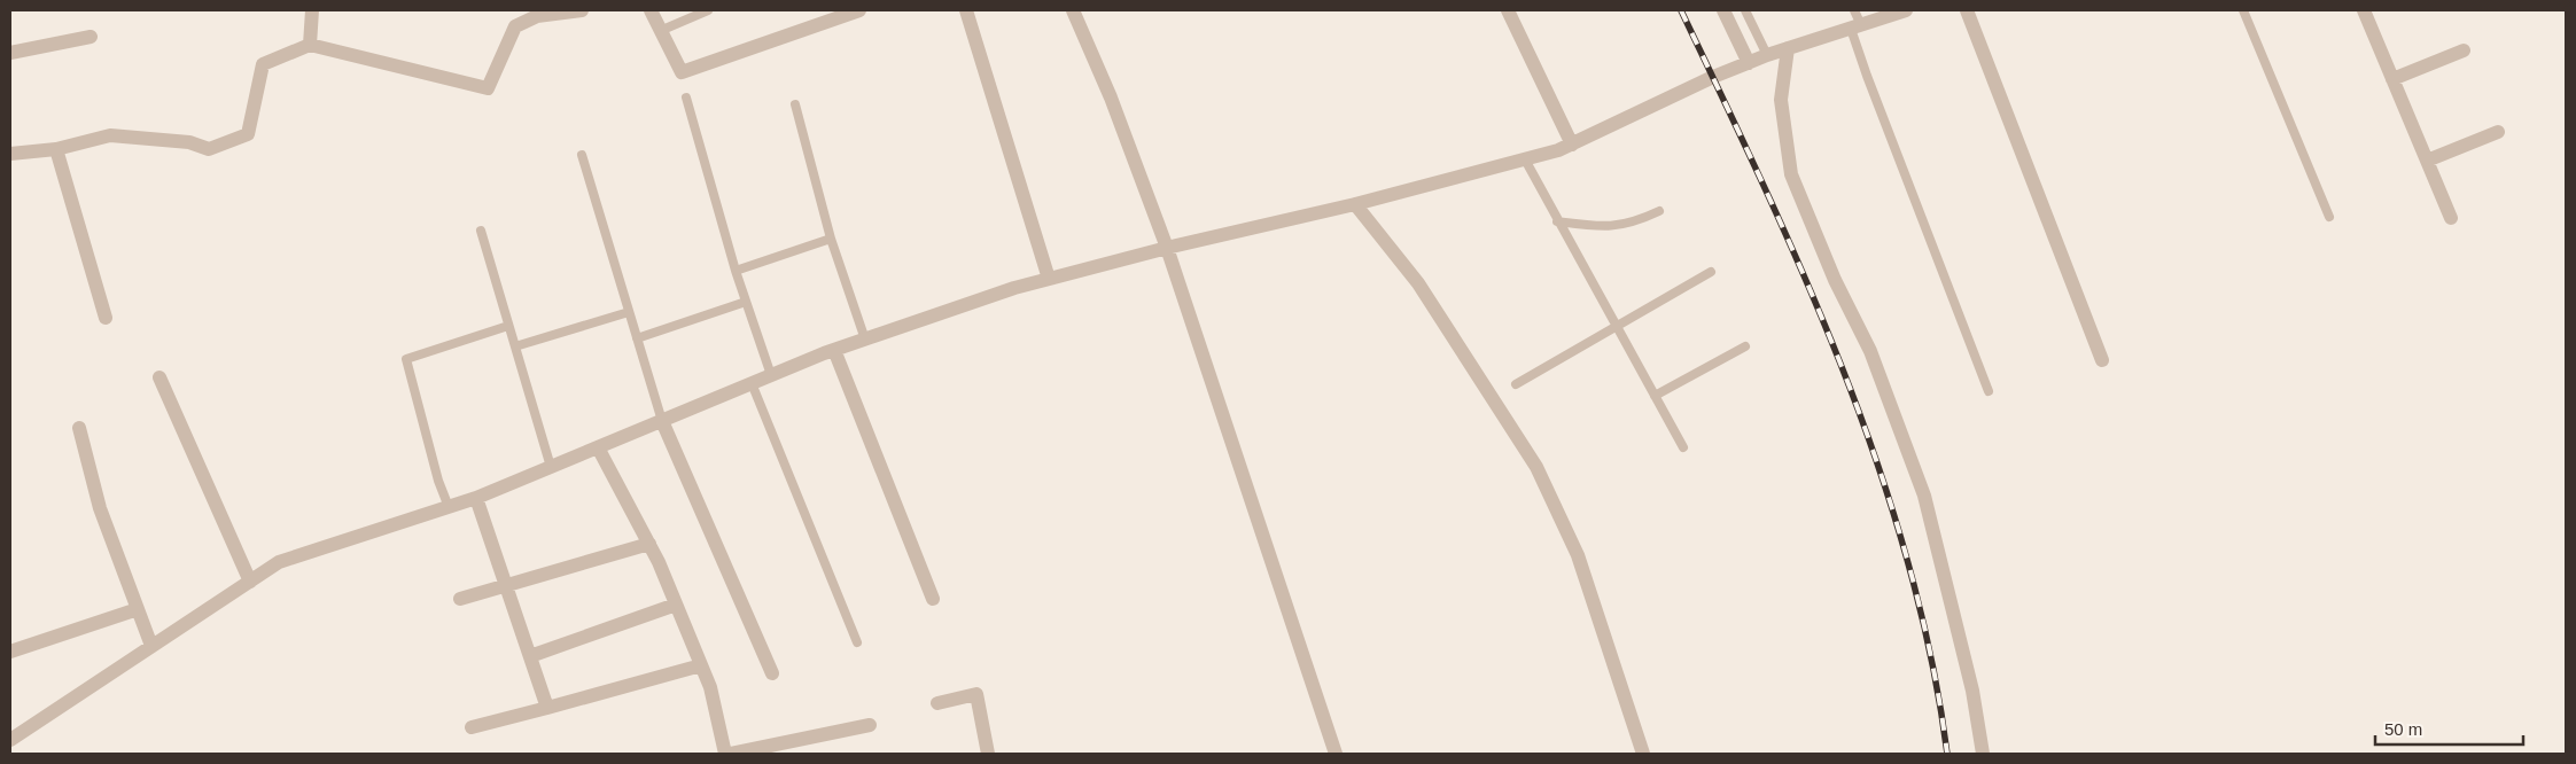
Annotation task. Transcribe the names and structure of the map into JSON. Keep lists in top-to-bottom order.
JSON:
{
  "scale_bar": "50 m"
}
